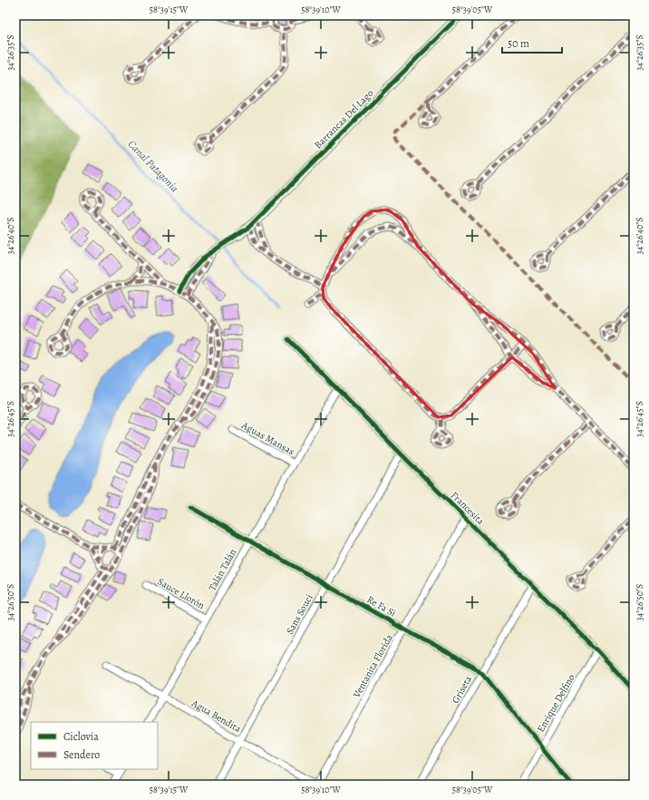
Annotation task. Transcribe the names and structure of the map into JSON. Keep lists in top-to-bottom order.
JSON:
{
  "streets": {
    "street": [
      "Barrancas Del Lago",
      "Aguas Mansas",
      "Francesita",
      "Talán Talán",
      "Sauce Llorón",
      "Re Fa Si",
      "Sans Souci",
      "Ventanita Florida",
      "Griseta",
      "Enrique Delfino",
      "Agua Bendita"
    ]
  },
  "crossings": [
    ["Aguas Mansas", "Talán Talán"],
    ["Francesita", "Talán Talán"],
    ["Francesita", "Sans Souci"],
    ["Francesita", "Ventanita Florida"],
    ["Francesita", "Griseta"],
    ["Francesita", "Enrique Delfino"],
    ["Talán Talán", "Sauce Llorón"],
    ["Talán Talán", "Re Fa Si"],
    ["Talán Talán", "Agua Bendita"],
    ["Re Fa Si", "Sans Souci"],
    ["Re Fa Si", "Ventanita Florida"],
    ["Re Fa Si", "Griseta"],
    ["Re Fa Si", "Enrique Delfino"],
    ["Sans Souci", "Agua Bendita"],
    ["Ventanita Florida", "Agua Bendita"]
  ],
  "water": ["Canal Patagonia"],
  "legend": ["Ciclovía", "Sendero"],
  "scale_bar": "50 m",
  "coordinates": [
    "58°39'15\"W",
    "58°39'10\"W",
    "58°39'05\"W",
    "34°26'35\"S",
    "34°26'40\"S",
    "34°26'45\"S",
    "34°26'50\"S"
  ]
}
